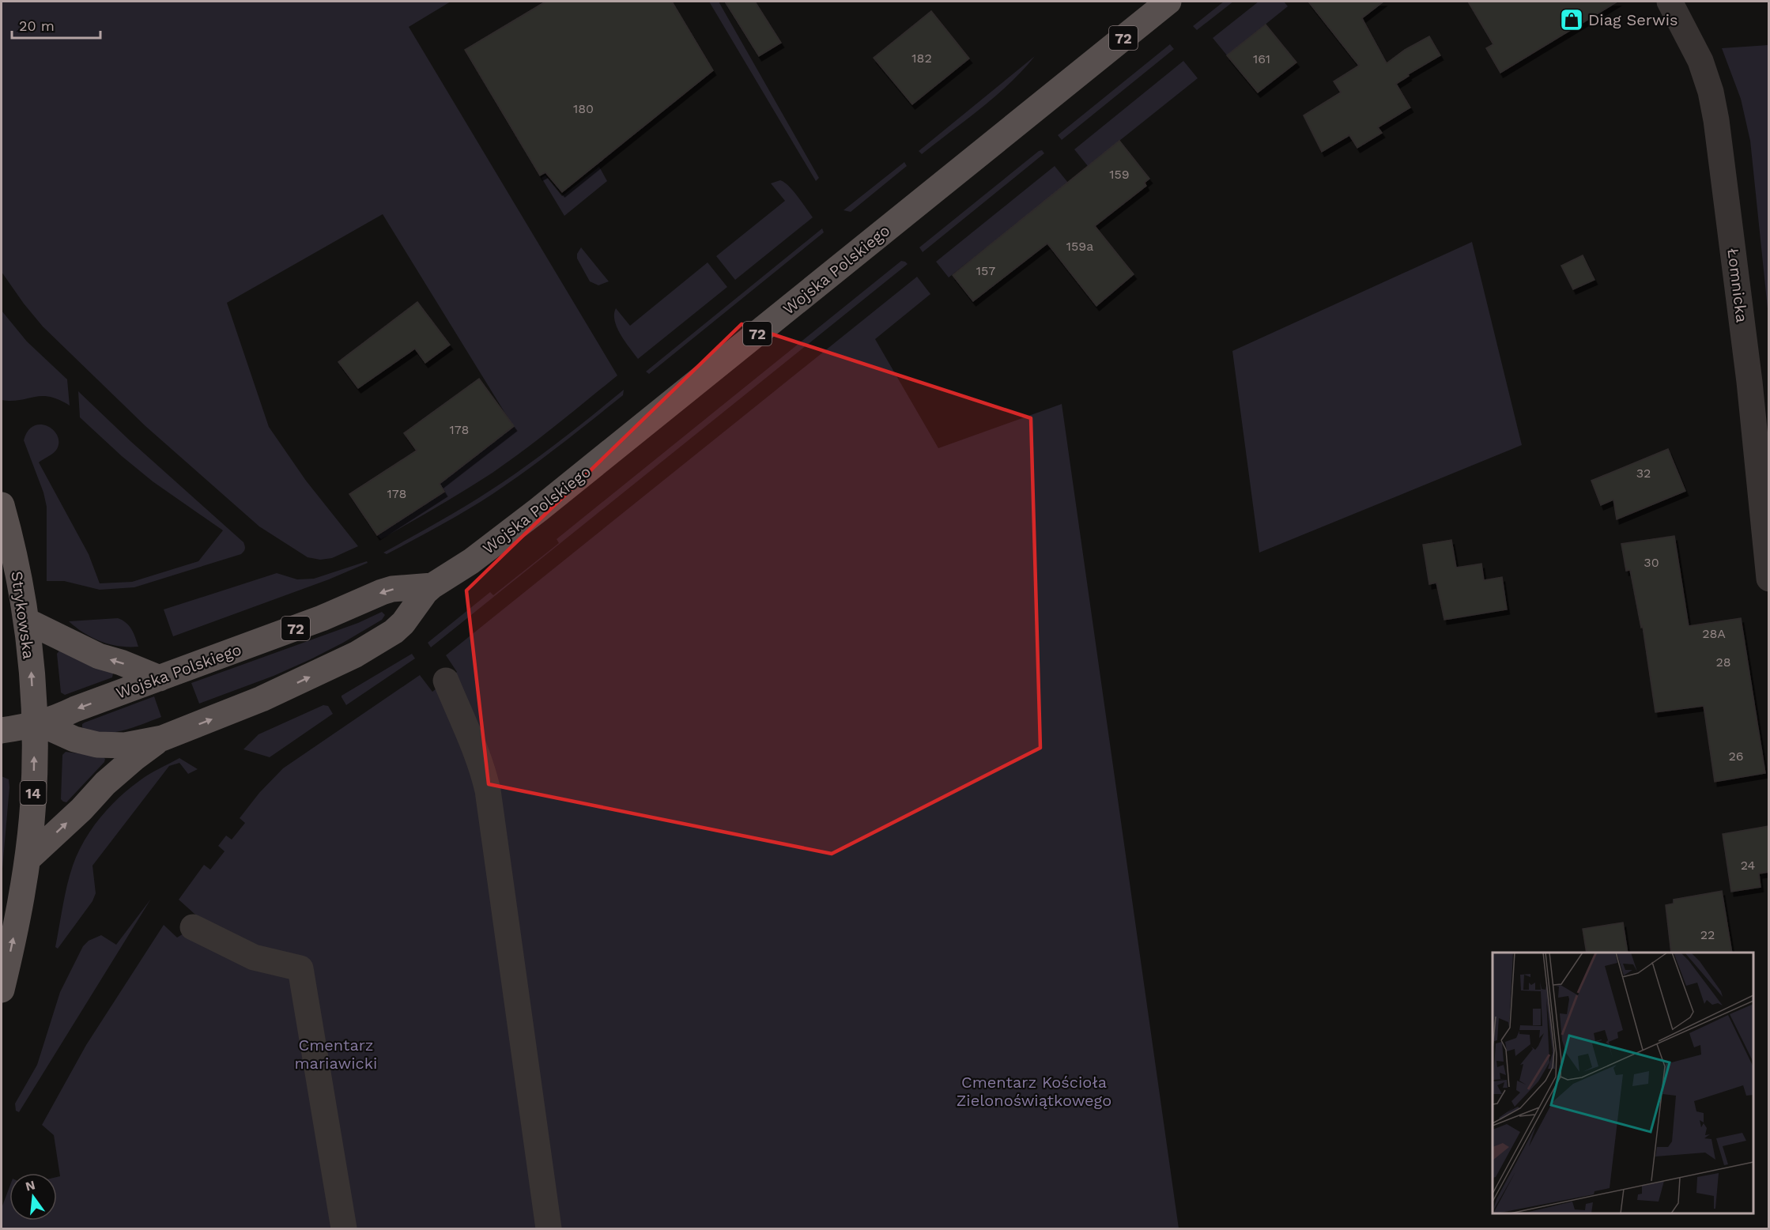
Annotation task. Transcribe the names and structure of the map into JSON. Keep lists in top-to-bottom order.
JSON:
{
  "streets": {
    "main road": [
      "72",
      "Wojska Polskiego",
      "Strykowska",
      "14"
    ],
    "street": ["Łomnicka"]
  },
  "crossings": [
    ["72", "Wojska Polskiego"],
    ["72", "14"],
    ["Wojska Polskiego", "Strykowska"],
    ["Wojska Polskiego", "14"],
    ["Strykowska", "14"]
  ],
  "one_way": ["Strykowska"],
  "parks": ["Cmentarz mariawicki", "Cmentarz Kościoła Zielonoświątkowego"],
  "places": {
    "shop": ["Diag Serwis"]
  },
  "house_numbers": [
    "182",
    "161",
    "180",
    "159",
    "159a",
    "157",
    "178",
    "32",
    "178",
    "30",
    "28A",
    "28",
    "26",
    "24",
    "22"
  ],
  "scale_bar": "20 m",
  "north": "top"
}
